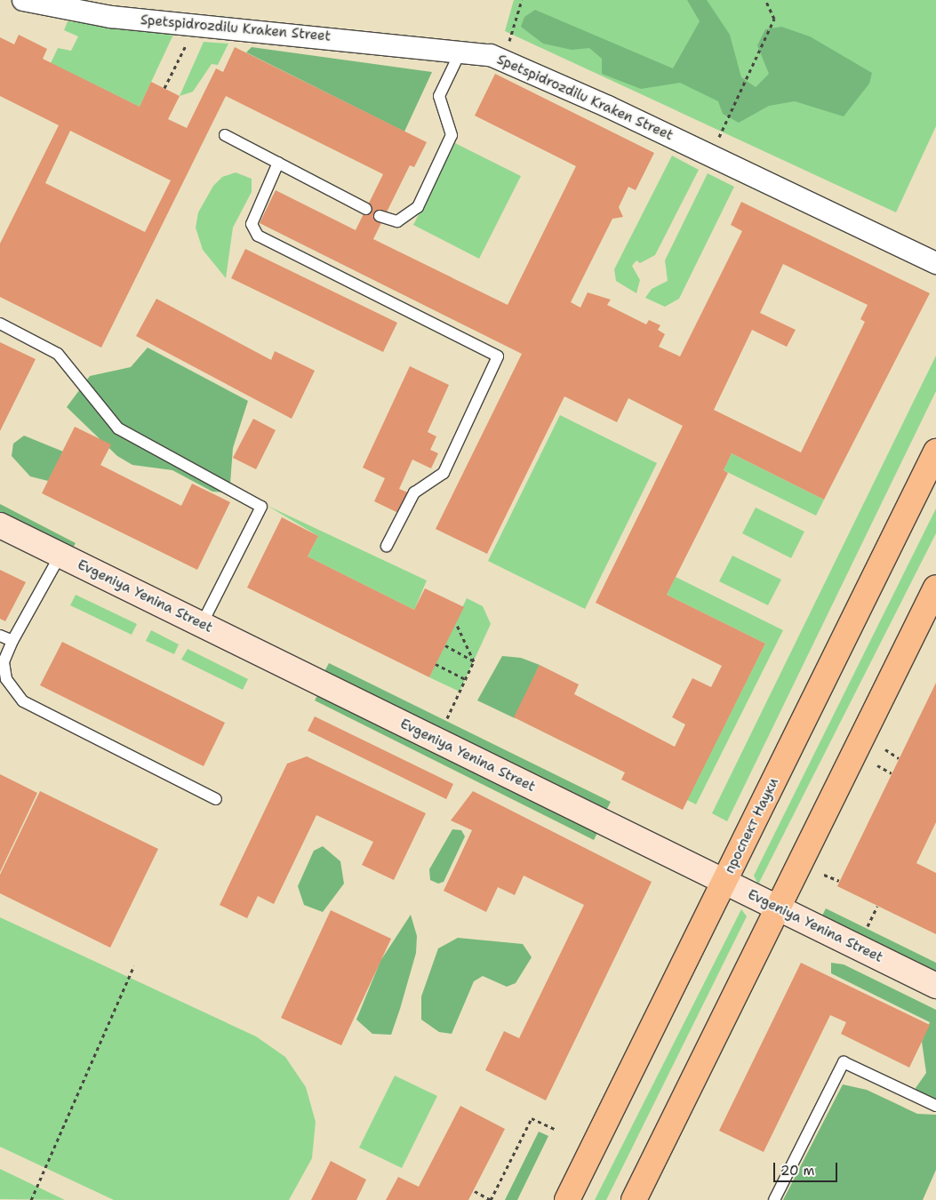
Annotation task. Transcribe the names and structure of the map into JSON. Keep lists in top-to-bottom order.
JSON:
{
  "streets": {
    "main road": ["проспект Науки"],
    "street": ["Spetspidrozdilu Kraken Street", "Evgeniya Yenina Street"]
  },
  "crossings": [
    ["Evgeniya Yenina Street", "проспект Науки"]
  ],
  "scale_bar": "20 m"
}
